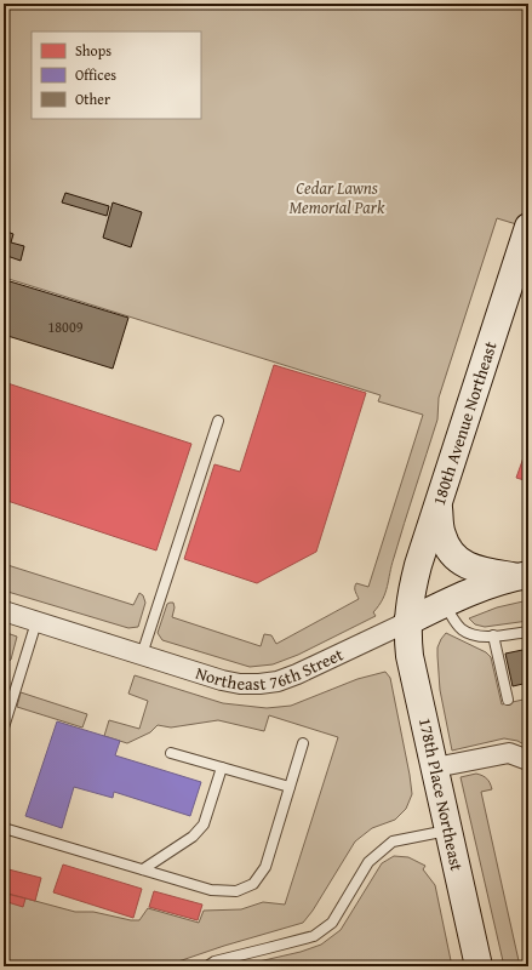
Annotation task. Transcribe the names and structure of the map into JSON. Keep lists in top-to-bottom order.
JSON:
{
  "streets": {
    "street": ["180th Avenue Northeast", "Northeast 76th Street", "178th Place Northeast"]
  },
  "crossings": [
    ["180th Avenue Northeast", "Northeast 76th Street"],
    ["180th Avenue Northeast", "178th Place Northeast"],
    ["Northeast 76th Street", "178th Place Northeast"]
  ],
  "parks": ["Cedar Lawns Memorial Park"],
  "house_numbers": ["18009"],
  "legend": ["Shops", "Offices", "Other"]
}
